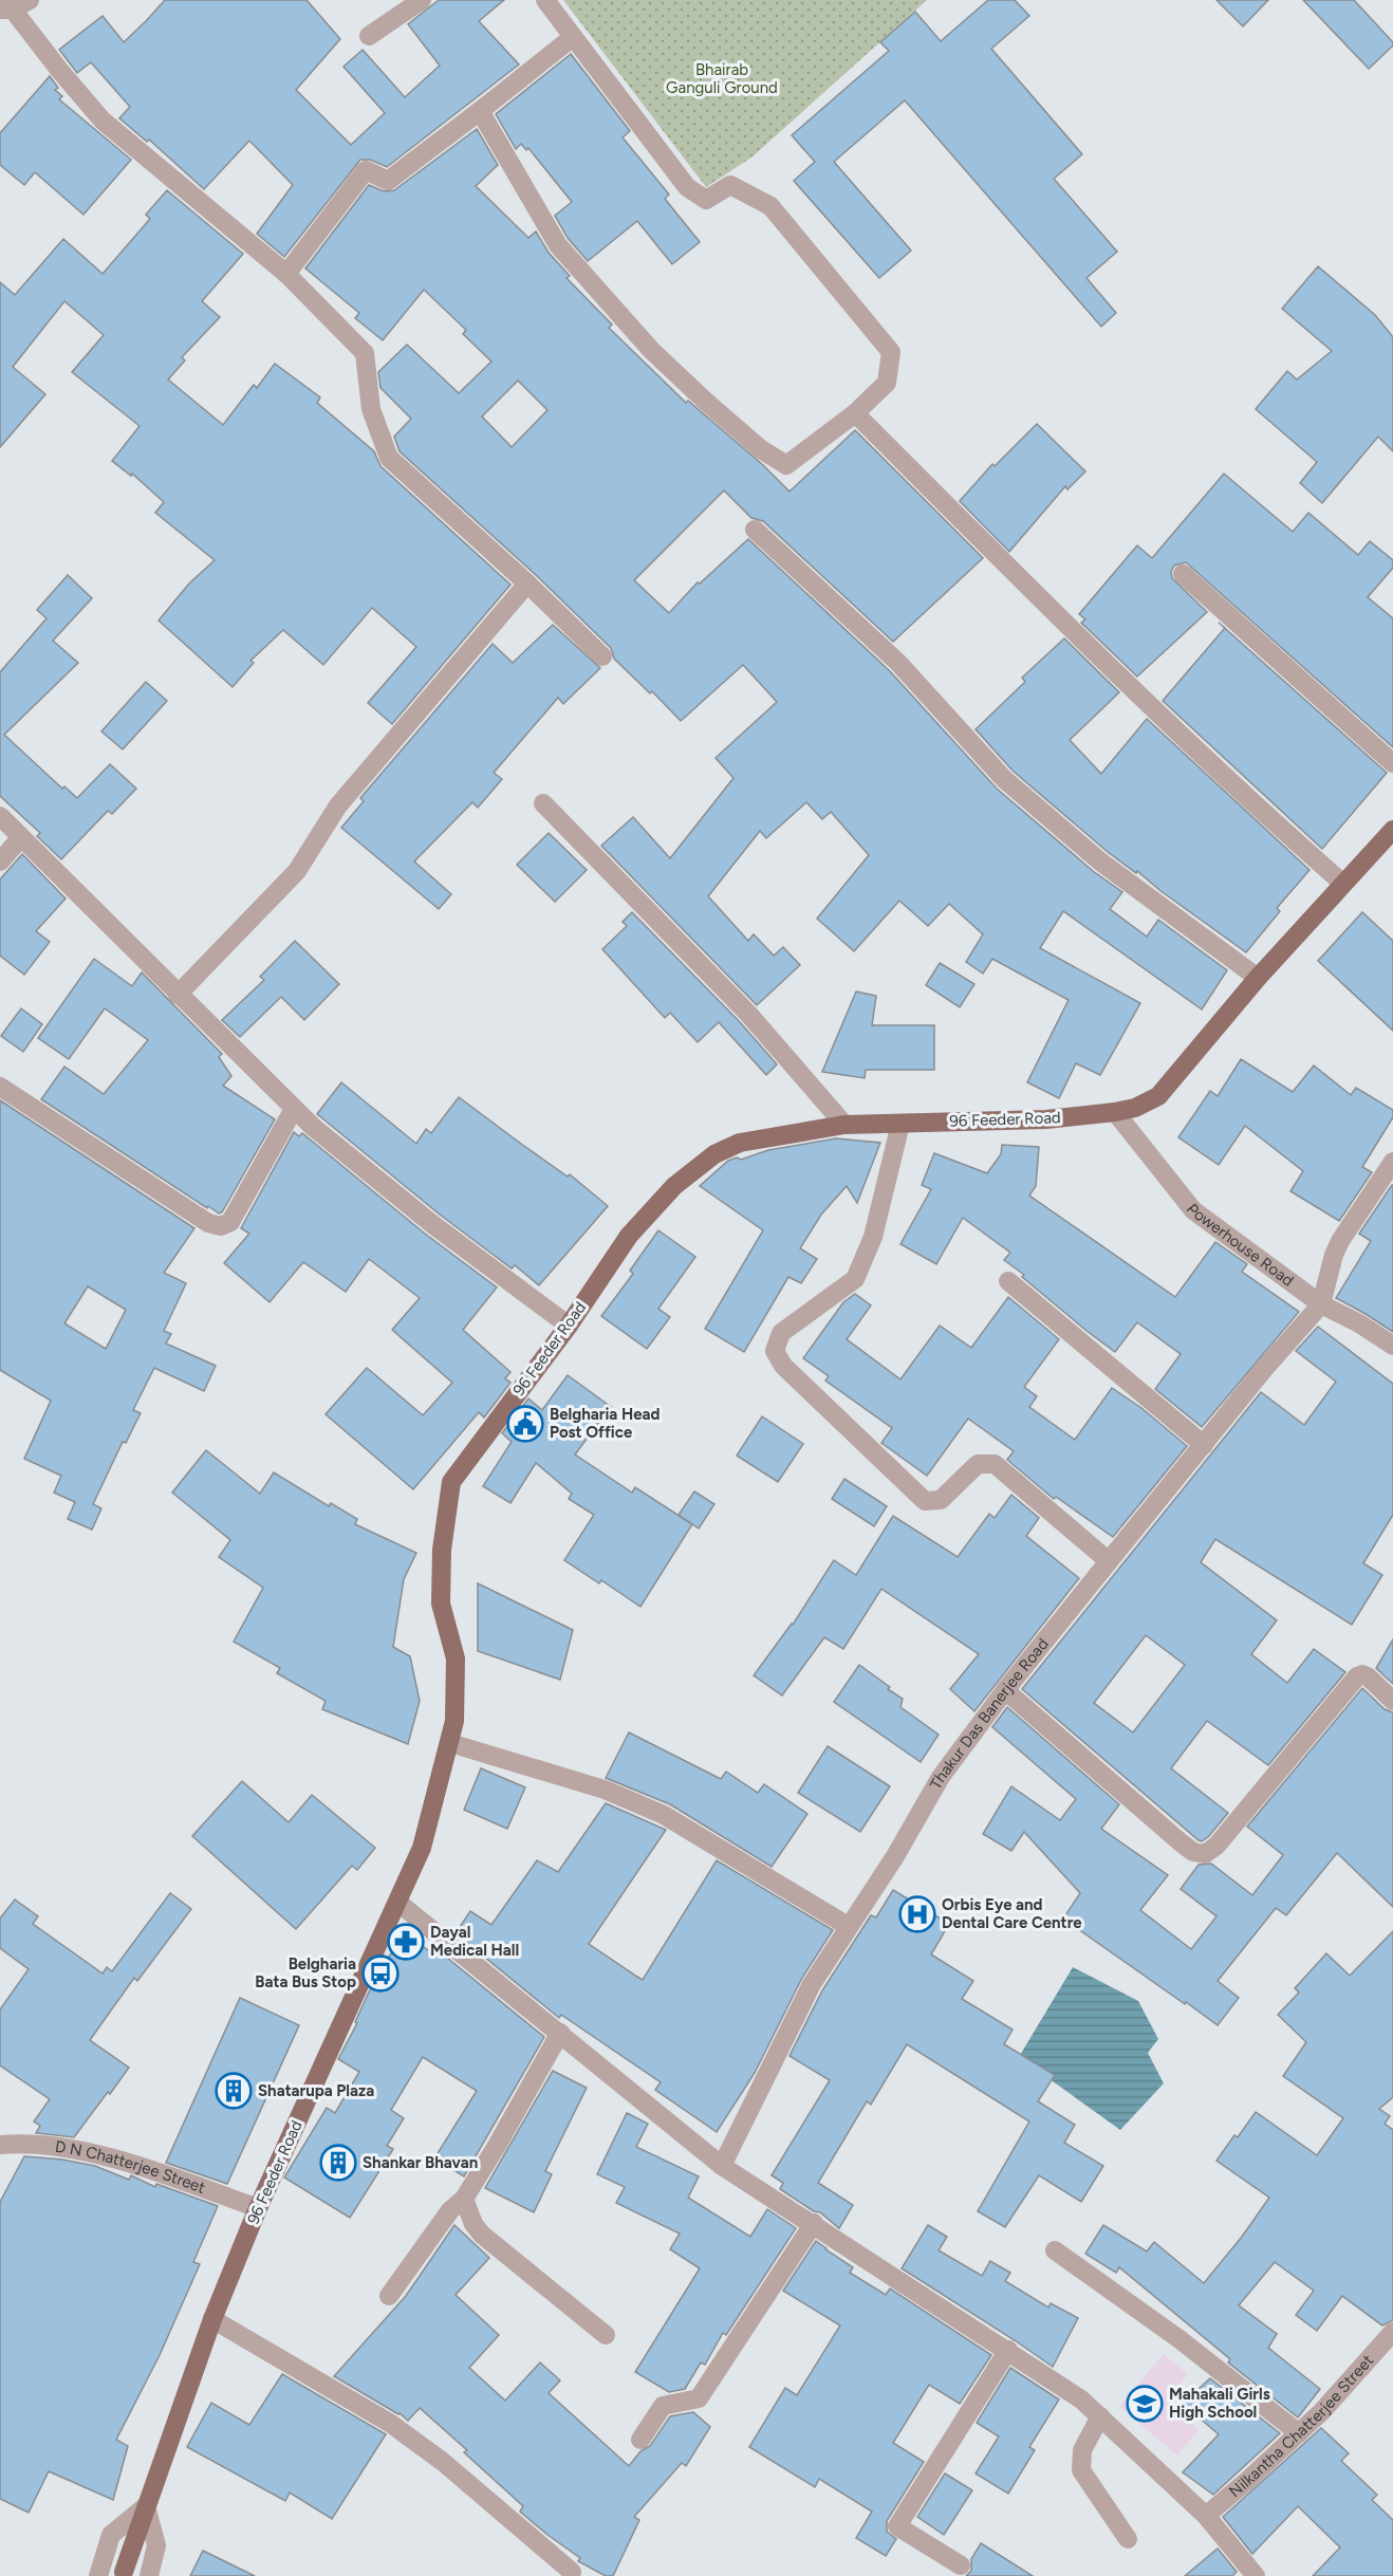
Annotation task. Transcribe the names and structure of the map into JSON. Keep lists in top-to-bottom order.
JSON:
{
  "streets": {
    "main road": ["96 Feeder Road"],
    "street": [
      "Powerhouse Road",
      "Thakur Das Banerjee Road",
      "D N Chatterjee Street",
      "Nilkantha Chatterjee Street"
    ]
  },
  "crossings": [
    ["96 Feeder Road", "Powerhouse Road"],
    ["96 Feeder Road", "D N Chatterjee Street"],
    ["Powerhouse Road", "Thakur Das Banerjee Road"]
  ],
  "parks": ["Bhairab Ganguli Ground"],
  "places": {
    "public building": ["Belgharia Head Post Office"],
    "hospital": ["Orbis Eye and Dental Care Centre"],
    "pharmacy": ["Dayal Medical Hall"],
    "bus stop": ["Belgharia Bata Bus Stop"],
    "building": ["Shatarupa Plaza", "Shankar Bhavan"],
    "school or university": ["Mahakali Girls High School"]
  }
}
